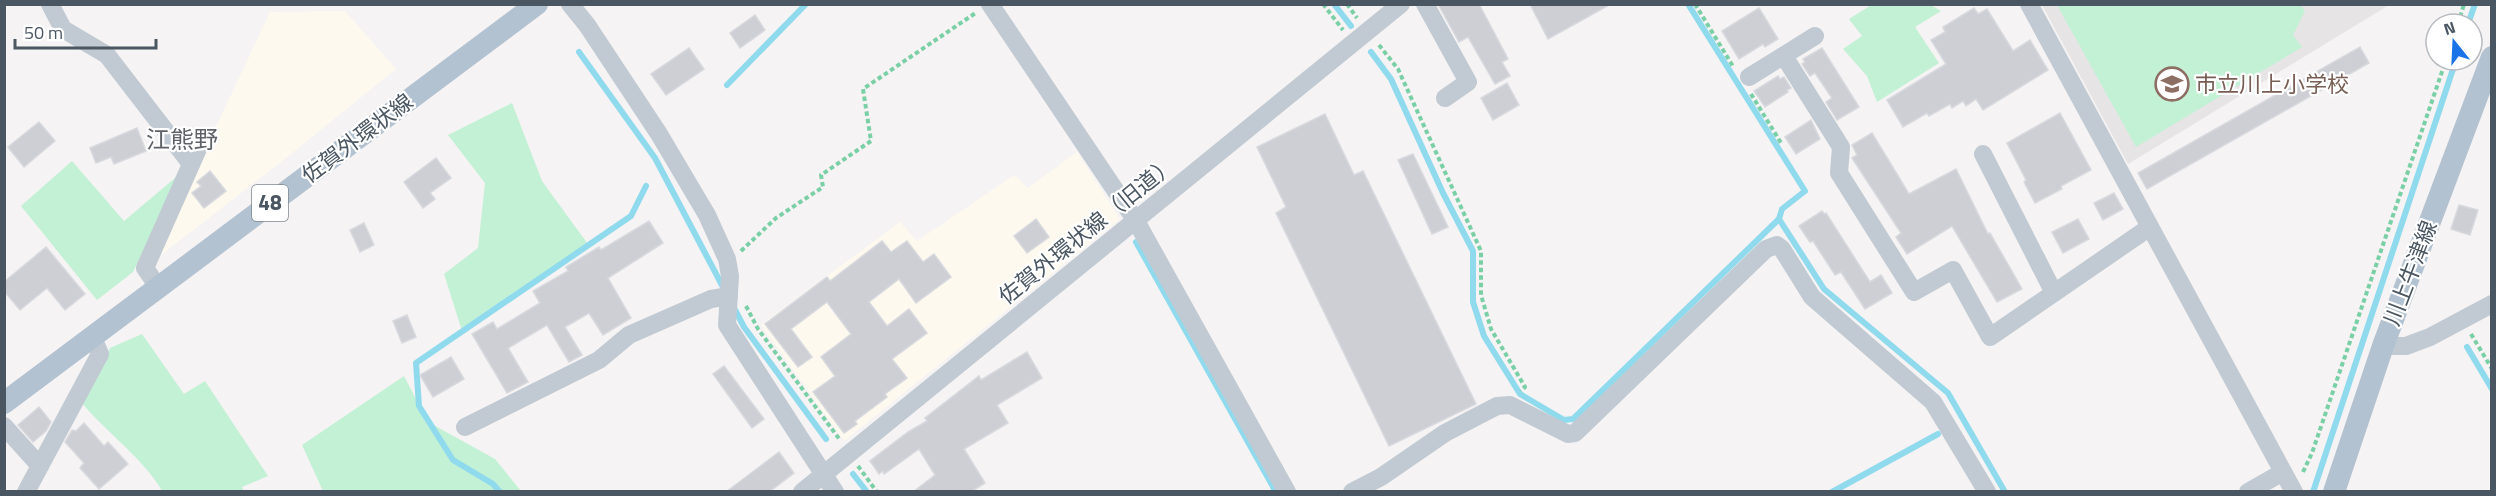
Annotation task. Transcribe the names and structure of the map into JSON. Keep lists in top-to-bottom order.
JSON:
{
  "streets": {
    "main road": ["佐賀外環状線", "48", "川上牛津線"],
    "street": ["佐賀外環状線（旧道）"]
  },
  "districts": ["江熊野"],
  "places": {
    "school or university": ["市立川上小学校"]
  },
  "scale_bar": "50 m",
  "north": "top"
}
